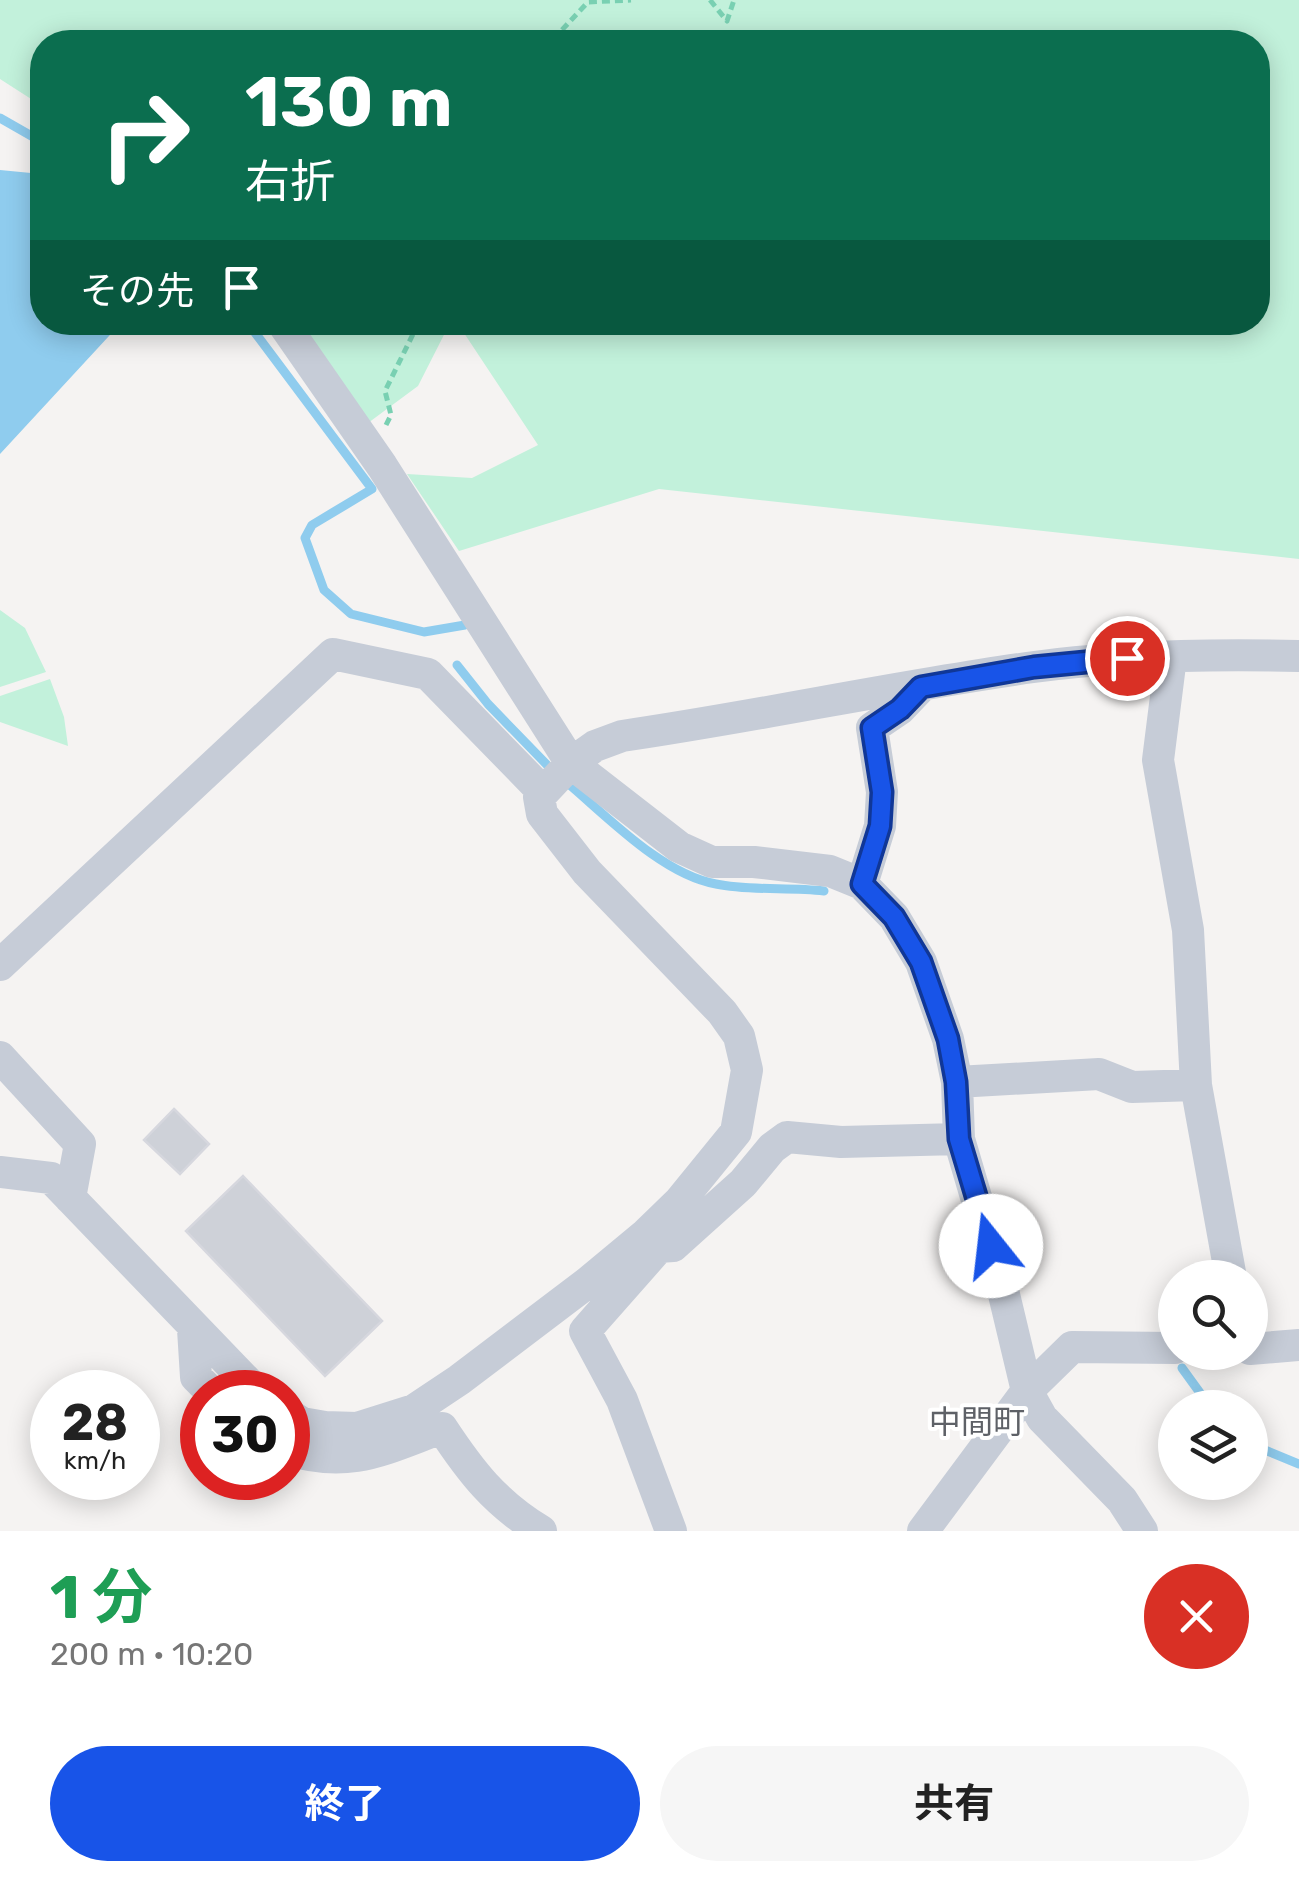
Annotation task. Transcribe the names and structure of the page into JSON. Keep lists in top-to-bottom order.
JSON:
{
  "districts": ["中間町"],
  "page": {
    "turn": ["130 m", "右折"],
    "then": "その先",
    "speed": "28 km/h",
    "limit": "30",
    "heading": ["1 分", "200 m · 10:20"],
    "buttons": ["終了", "共有"]
  }
}
